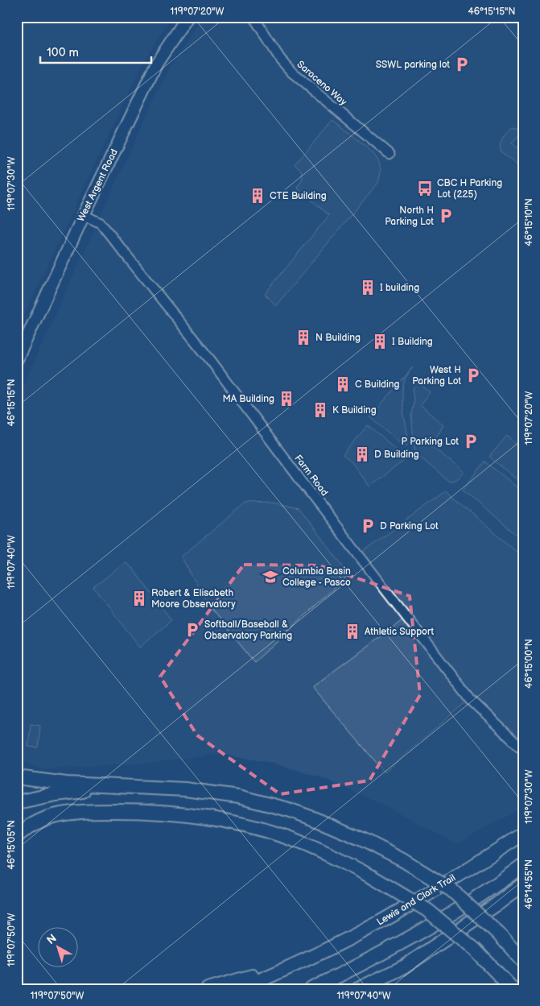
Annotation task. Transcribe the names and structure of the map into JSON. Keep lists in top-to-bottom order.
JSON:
{
  "streets": {
    "highway": ["Lewis and Clark Trail"],
    "main road": ["West Argent Road"],
    "street": ["Saraceno Way", "Farm Road"]
  },
  "crossings": [
    ["West Argent Road", "Farm Road"]
  ],
  "places": {
    "parking": [
      "SSWL parking lot",
      "North H Parking Lot",
      "West H Parking Lot",
      "P Parking Lot",
      "D Parking Lot",
      "Softball/Baseball & Observatory Parking"
    ],
    "bus stop": ["CBC H Parking Lot (225)"],
    "building": [
      "CTE Building",
      "I building",
      "N Building",
      "I Building",
      "C Building",
      "MA Building",
      "K Building",
      "D Building",
      "Robert & Elisabeth Moore Observatory",
      "Athletic Support"
    ],
    "school or university": ["Columbia Basin College - Pasco"]
  },
  "scale_bar": "100 m",
  "north": "top left",
  "coordinates": [
    "119°07'20\"W",
    "46°15'15\"N",
    "119°07'30\"W",
    "46°15'10\"N",
    "119°07'40\"W",
    "46°15'00\"N",
    "46°15'05\"N",
    "46°14'55\"N",
    "119°07'50\"W"
  ]
}
